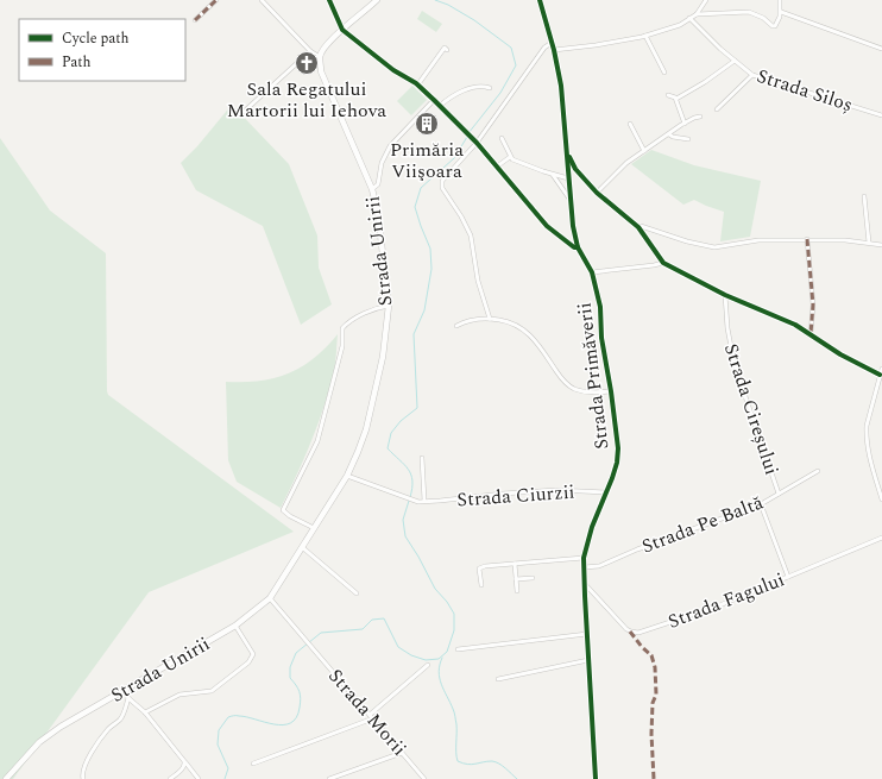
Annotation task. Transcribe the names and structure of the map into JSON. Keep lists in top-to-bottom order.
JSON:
{
  "streets": {
    "main road": ["Strada Unirii"],
    "street": [
      "Strada Siloș",
      "Strada Primăverii",
      "Strada Cireșului",
      "Strada Ciurzii",
      "Strada Pe Baltă",
      "Strada Fagului",
      "Strada Morii"
    ]
  },
  "crossings": [
    ["Strada Unirii", "Strada Ciurzii"],
    ["Strada Unirii", "Strada Morii"],
    ["Strada Primăverii", "Strada Ciurzii"],
    ["Strada Primăverii", "Strada Pe Baltă"],
    ["Strada Primăverii", "Strada Fagului"],
    ["Strada Cireșului", "Strada Pe Baltă"]
  ],
  "places": {
    "church": ["Sala Regatului Martorii lui Iehova"],
    "building": ["Primăria Viişoara"]
  },
  "legend": ["Cycle path", "Path"]
}
